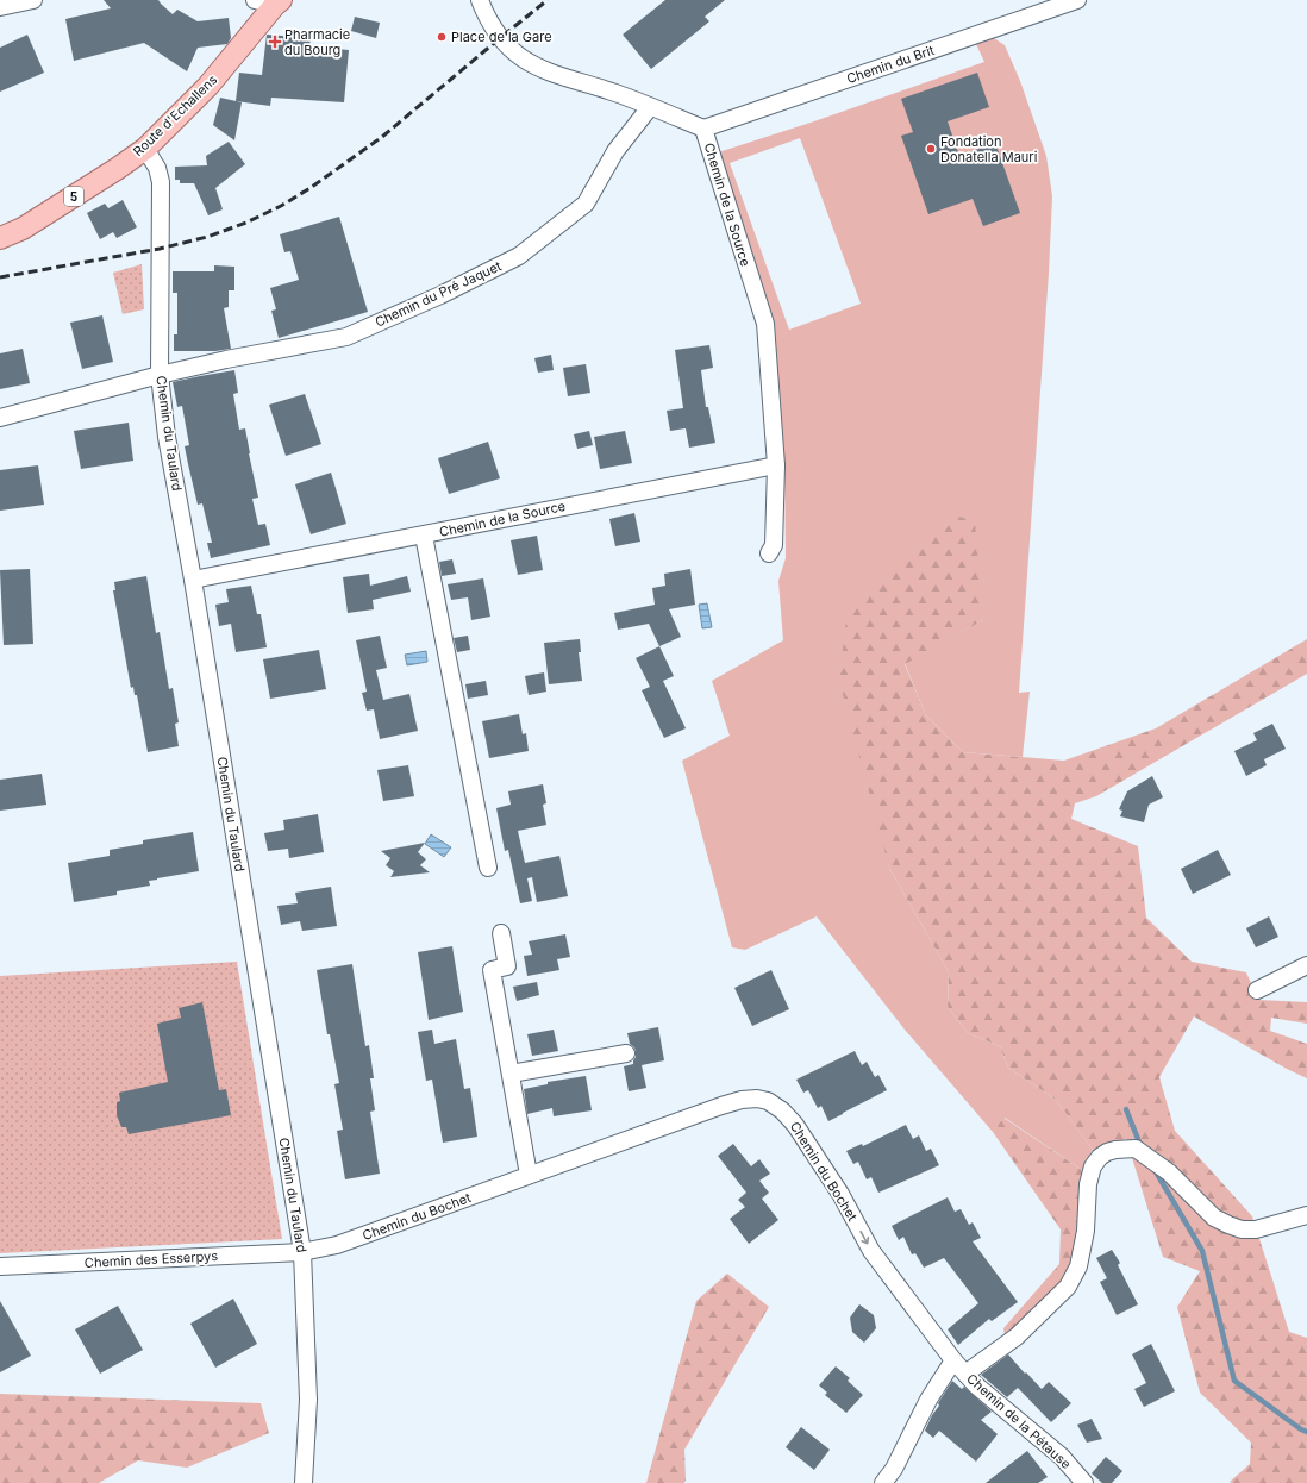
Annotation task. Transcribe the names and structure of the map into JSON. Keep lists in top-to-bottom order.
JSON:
{
  "streets": {
    "main road": ["Route d'Echallens", "5"],
    "street": [
      "Chemin du Brit",
      "Chemin de la Source",
      "Chemin du Pré Jaquet",
      "Chemin du Taulard",
      "Chemin du Bochet",
      "Chemin des Esserpys",
      "Chemin de la Pétause"
    ]
  },
  "crossings": [
    ["Chemin du Brit", "Chemin de la Source"],
    ["Route d'Echallens", "Chemin du Taulard"],
    ["Chemin de la Source", "Chemin du Pré Jaquet"],
    ["Chemin de la Source", "Chemin du Taulard"],
    ["Chemin du Pré Jaquet", "Chemin du Taulard"],
    ["Chemin du Taulard", "Chemin du Bochet"],
    ["Chemin du Taulard", "Chemin des Esserpys"],
    ["Chemin du Bochet", "Chemin des Esserpys"],
    ["Chemin du Bochet", "Chemin de la Pétause"]
  ],
  "one_way": ["Chemin du Bochet"],
  "places": {
    "other": ["Place de la Gare", "Fondation Donatella Mauri"],
    "health": ["Pharmacie du Bourg"]
  }
}
